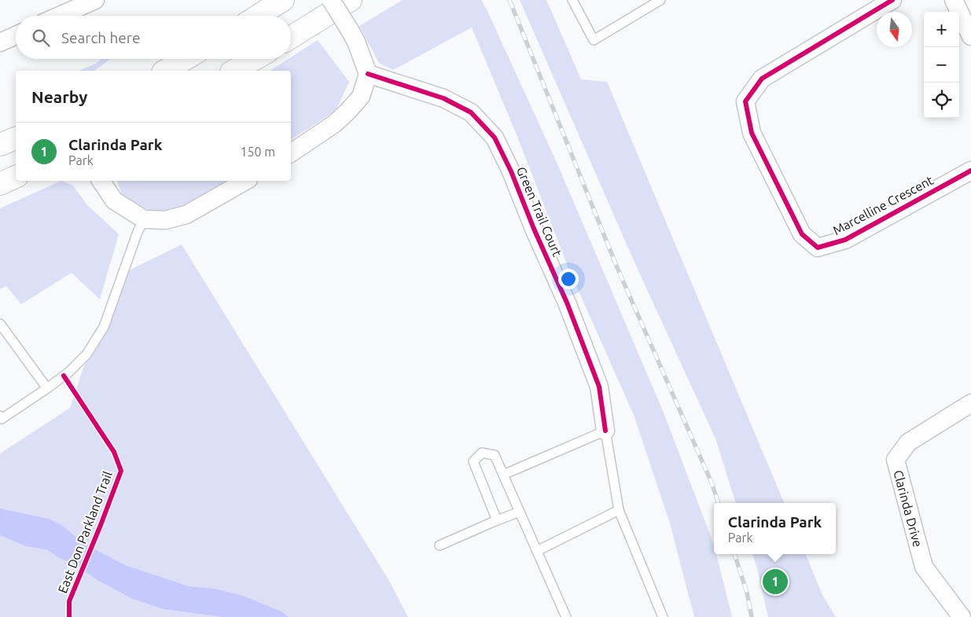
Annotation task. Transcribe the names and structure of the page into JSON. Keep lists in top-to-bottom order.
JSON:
{
  "streets": {
    "street": ["Marcelline Crescent", "Green Trail Court", "Clarinda Drive"],
    "cycle path": ["East Don Parkland Trail"]
  },
  "north": "bottom",
  "page": {
    "map_buttons": ["+", "−"],
    "search": "Search here",
    "heading": "Nearby",
    "list": [
      {
        "mark": "1",
        "name": "Clarinda Park",
        "note": "Park",
        "value": "150 m"
      }
    ],
    "popup": ["Clarinda Park", "Park"],
    "pins": "1"
  }
}
